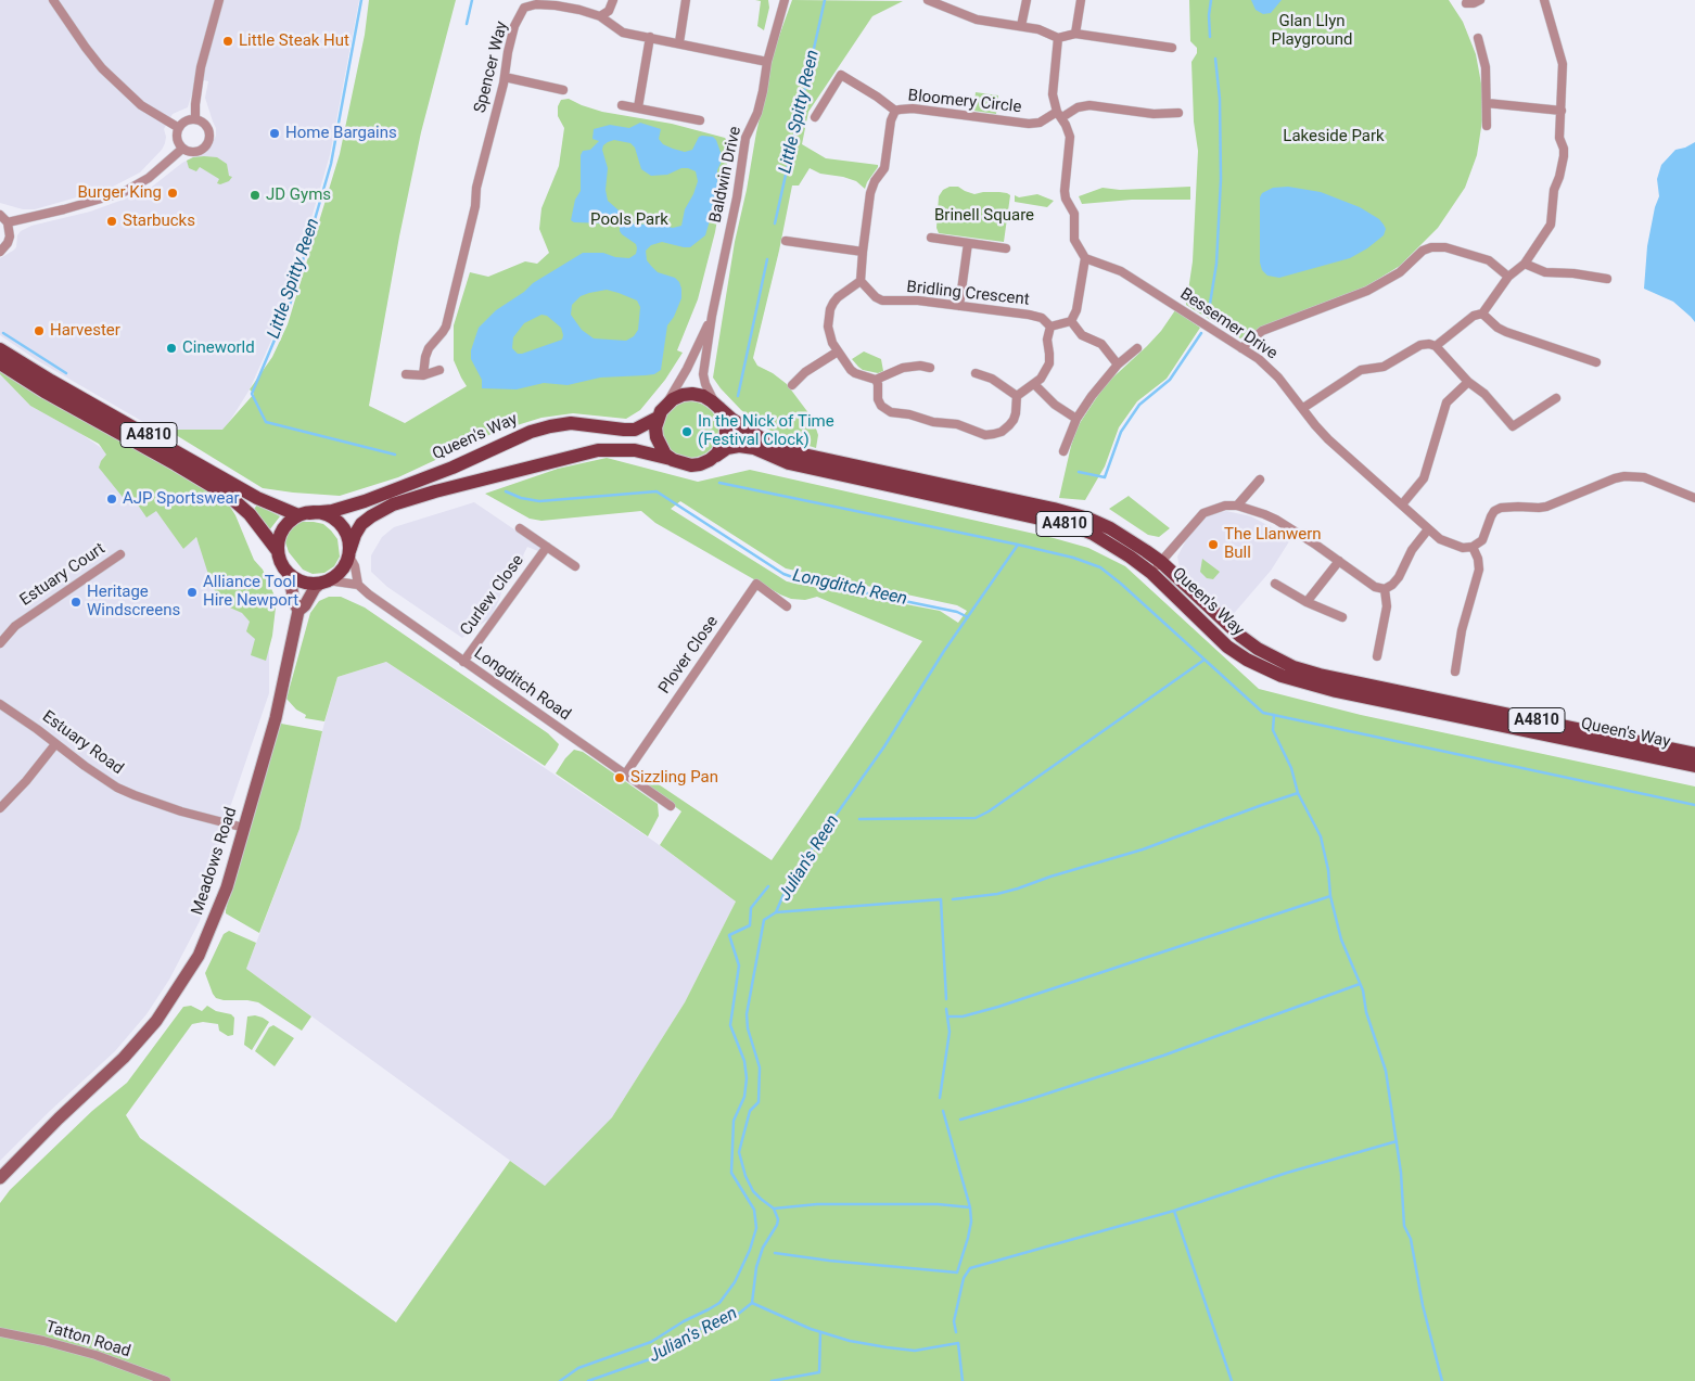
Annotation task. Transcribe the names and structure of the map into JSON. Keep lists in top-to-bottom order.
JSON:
{
  "streets": {
    "main road": ["A4810", "Queen's Way"],
    "street": [
      "Spencer Way",
      "Bloomery Circle",
      "Baldwin Drive",
      "Bridling Crescent",
      "Bessemer Drive",
      "Estuary Court",
      "Curlew Close",
      "Plover Close",
      "Longditch Road",
      "Estuary Road",
      "Meadows Road",
      "Tatton Road"
    ]
  },
  "crossings": [
    ["Spencer Way", "Baldwin Drive"],
    ["A4810", "Queen's Way"],
    ["A4810", "Meadows Road"],
    ["Queen's Way", "Meadows Road"],
    ["Curlew Close", "Longditch Road"],
    ["Plover Close", "Longditch Road"],
    ["Estuary Road", "Meadows Road"]
  ],
  "water": ["Little Spitty Reen", "Longditch Reen", "Julian's Reen"],
  "parks": [
    "Glan Llyn Playground",
    "Lakeside Park",
    "Brinell Square",
    "Pools Park"
  ],
  "places": [
    "Little Steak Hut",
    "Home Bargains",
    "Burger King",
    "JD Gyms",
    "Starbucks",
    "Harvester",
    "Cineworld",
    "In the Nick of Time (Festival Clock)",
    "AJP Sportswear",
    "The Llanwern Bull",
    "Alliance Tool Hire Newport",
    "Heritage Windscreens",
    "Sizzling Pan"
  ]
}
